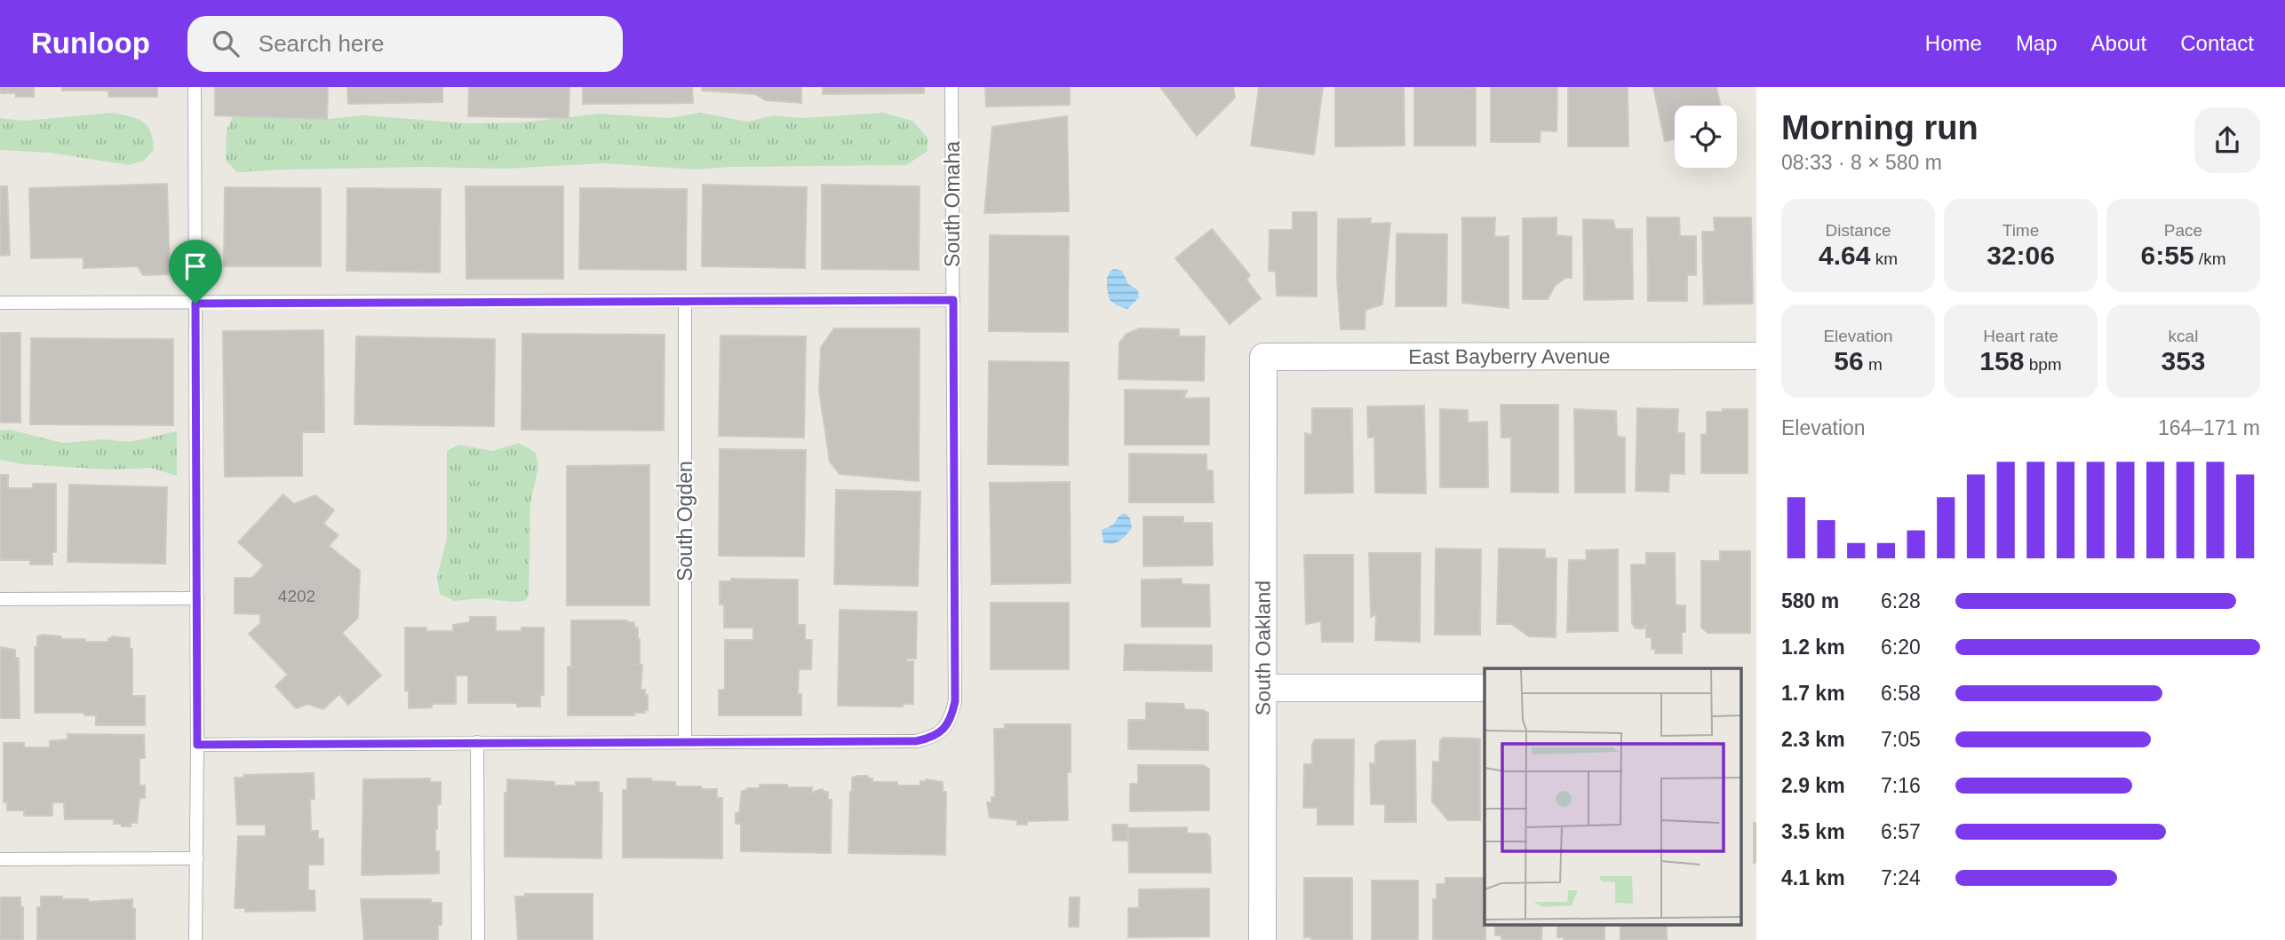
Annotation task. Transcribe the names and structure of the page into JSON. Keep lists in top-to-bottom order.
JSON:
{
  "streets": {
    "street": ["East Bayberry Avenue", "South Oakland"],
    "lane": ["South Omaha", "South Ogden"]
  },
  "crossings": [
    ["South Omaha", "South Ogden"],
    ["East Bayberry Avenue", "South Oakland"]
  ],
  "house_numbers": ["4202"],
  "page": {
    "header": "Runloop",
    "search": "Search here",
    "nav": [
      "Home",
      "Map",
      "About",
      "Contact"
    ],
    "heading": ["Morning run", "08:33 · 8 × 580 m"],
    "stats": [
      ["Distance", "4.64 km"],
      ["Time", "32:06"],
      ["Pace", "6:55 /km"],
      ["Elevation", "56 m"],
      ["Heart rate", "158 bpm"],
      ["kcal", "353"]
    ],
    "chart": ["Elevation", "164–171 m"],
    "list": [
      {
        "name": "580 m",
        "note": "6:28"
      },
      {
        "name": "1.2 km",
        "note": "6:20"
      },
      {
        "name": "1.7 km",
        "note": "6:58"
      },
      {
        "name": "2.3 km",
        "note": "7:05"
      },
      {
        "name": "2.9 km",
        "note": "7:16"
      },
      {
        "name": "3.5 km",
        "note": "6:57"
      },
      {
        "name": "4.1 km",
        "note": "7:24"
      }
    ]
  }
}
